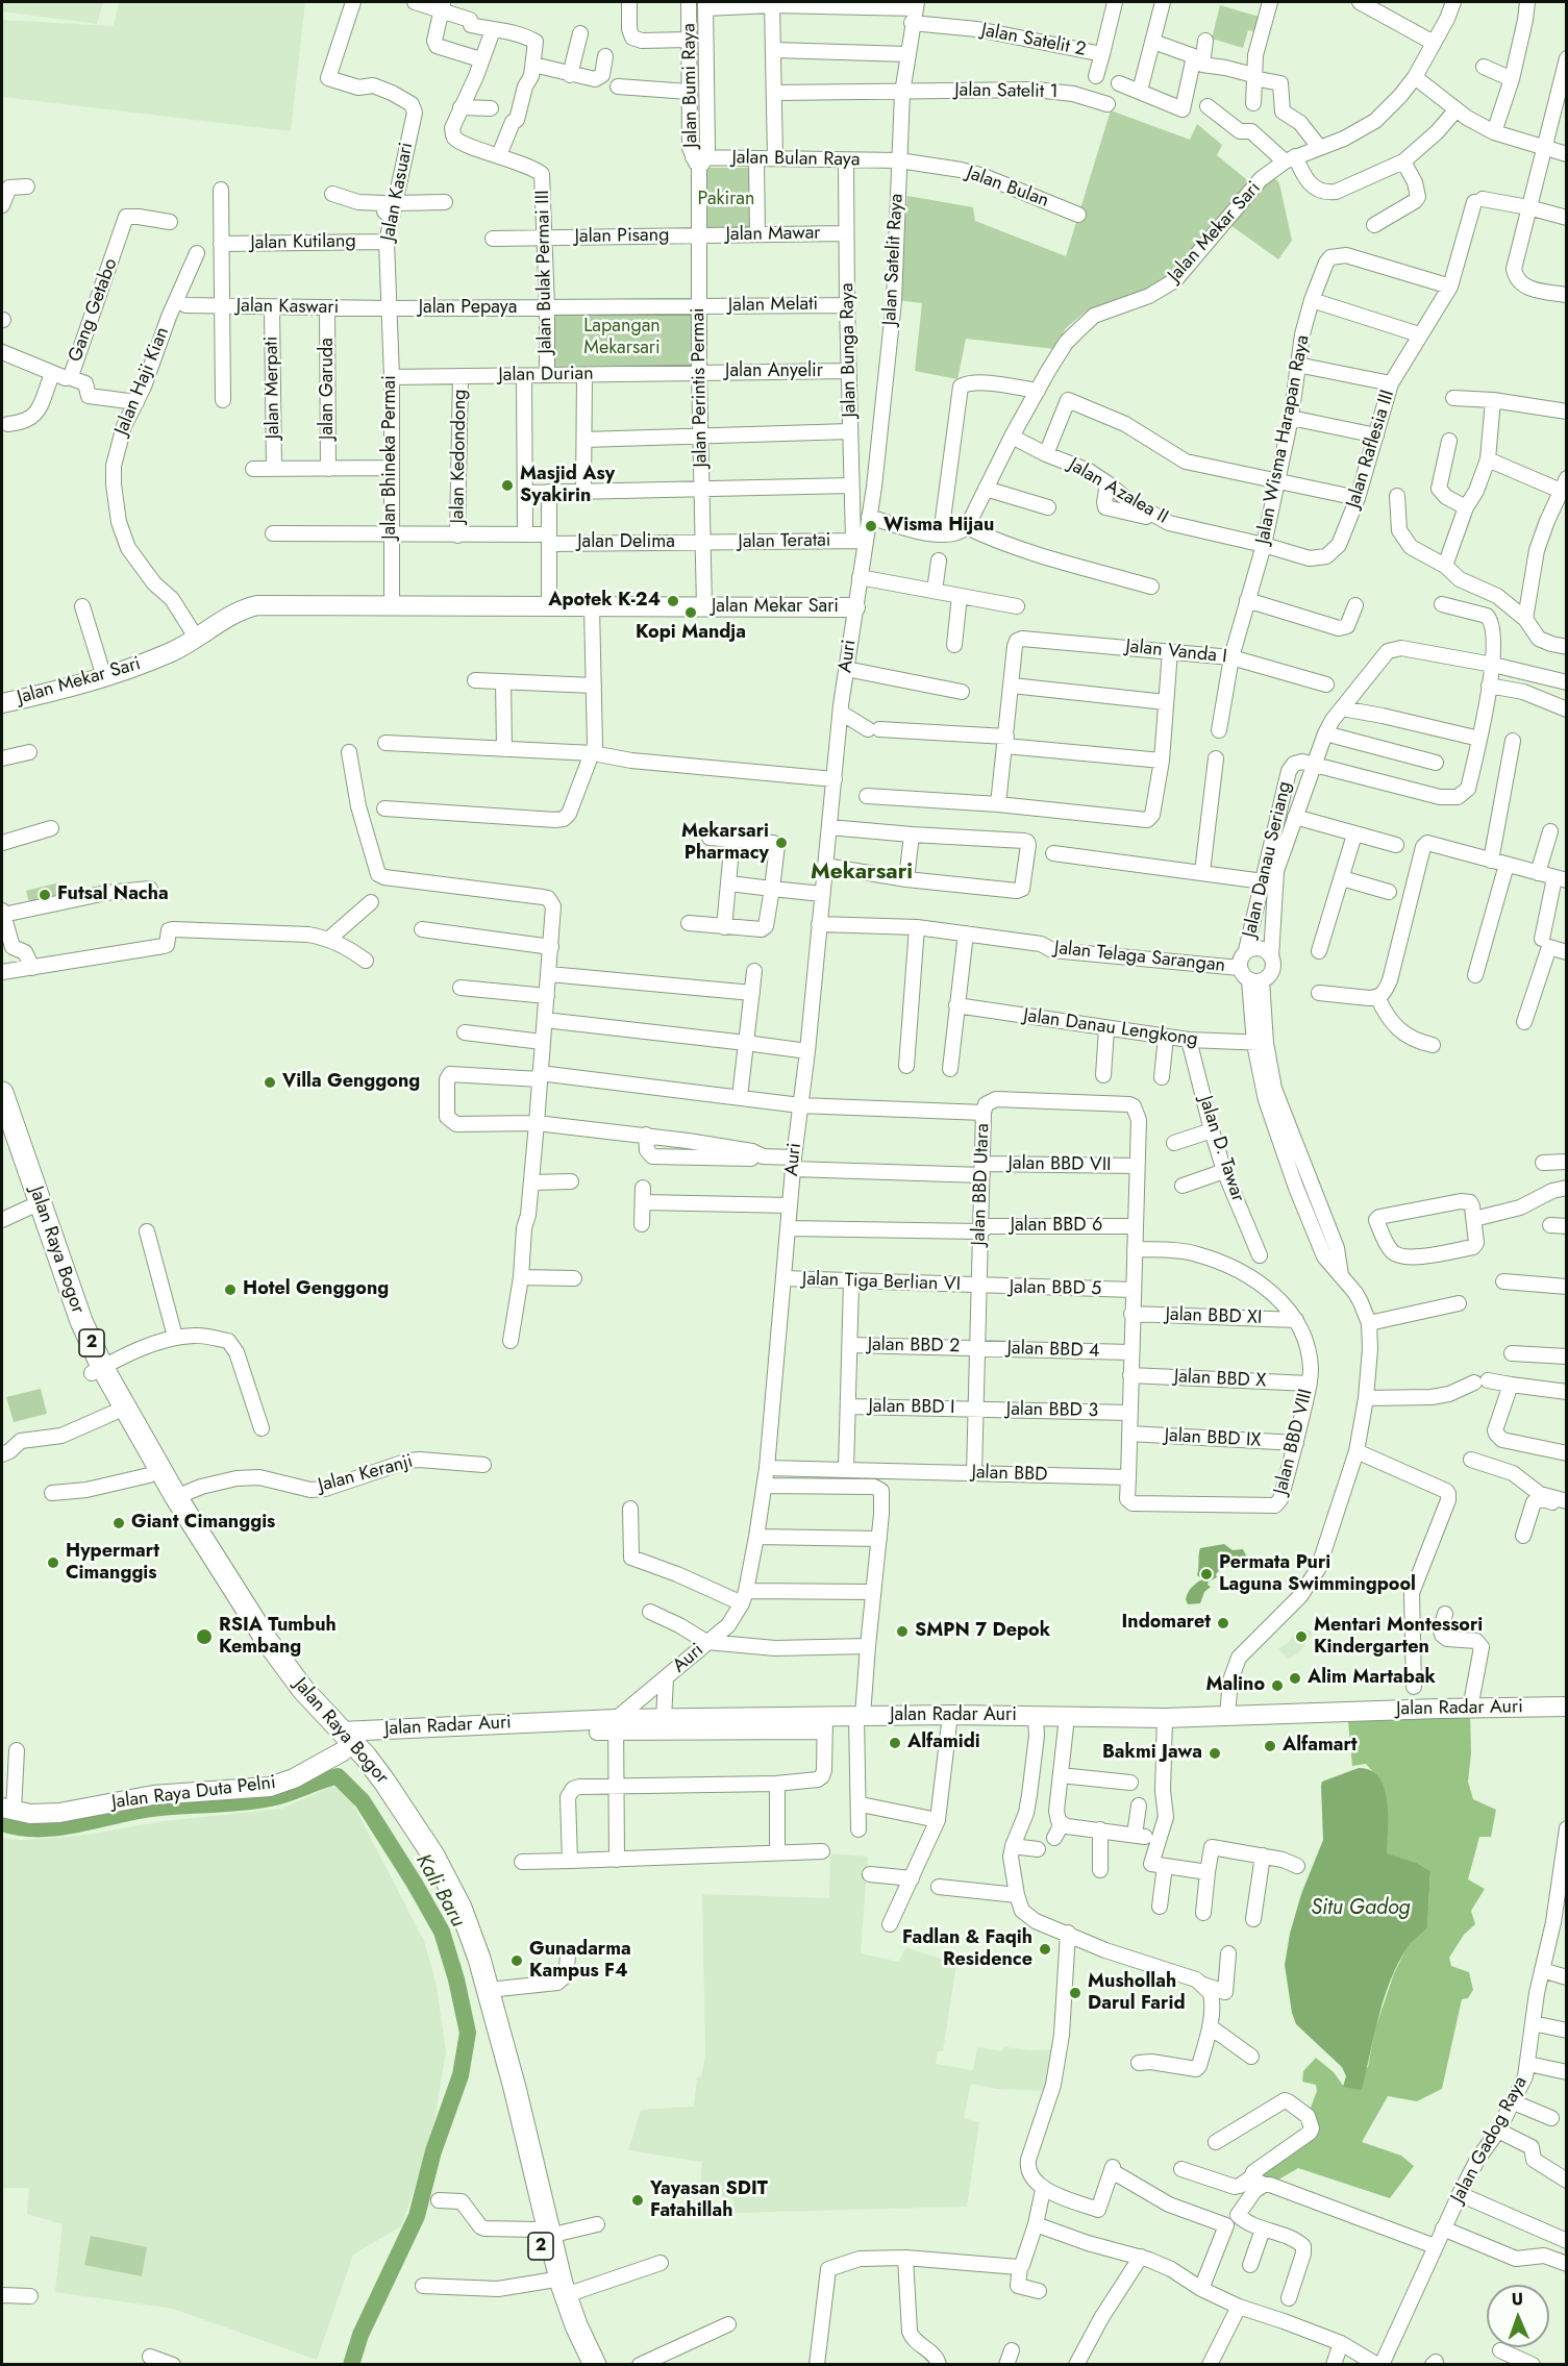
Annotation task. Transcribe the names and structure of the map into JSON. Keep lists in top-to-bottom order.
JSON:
{
  "streets": {
    "highway": ["Jalan Raya Bogor", "2"],
    "main road": ["Jalan Mekar Sari", "Jalan Radar Auri", "Jalan Raya Duta Pelni"],
    "street": [
      "Jalan Satelit 2",
      "Jalan Bumi Raya",
      "Jalan Satelit 1",
      "Jalan Bulan Raya",
      "Jalan Bulan",
      "Jalan Kasuari",
      "Jalan Mawar",
      "Jalan Pisang",
      "Jalan Kutilang",
      "Jalan Satelit Raya",
      "Jalan Bulak Permai III",
      "Jalan Melati",
      "Jalan Kaswari",
      "Jalan Pepaya",
      "Gang Getabo",
      "Jalan Bunga Raya",
      "Jalan Anyelir",
      "Jalan Durian",
      "Jalan Haji Kian",
      "Jalan Merpati",
      "Jalan Perintis Permai",
      "Jalan Garuda",
      "Jalan Wisma Harapan Raya",
      "Jalan Raflesia III",
      "Jalan Kedondong",
      "Jalan Bhineka Permai",
      "Jalan Azalea II",
      "Jalan Teratai",
      "Jalan Delima",
      "Jalan Vanda I",
      "Auri",
      "Jalan Danau Seriang",
      "Jalan Telaga Sarangan",
      "Jalan Danau Lengkong",
      "Jalan D. Tawar",
      "Jalan BBD VII",
      "Jalan BBD Utara",
      "Jalan BBD 6",
      "Jalan Tiga Berlian VI",
      "Jalan BBD 5",
      "Jalan BBD XI",
      "Jalan BBD 2",
      "Jalan BBD 4",
      "Jalan BBD X",
      "Jalan BBD I",
      "Jalan BBD 3",
      "Jalan BBD IX",
      "Jalan BBD VIII",
      "Jalan Keranji",
      "Jalan BBD",
      "Jalan Gadog Raya"
    ]
  },
  "crossings": [
    ["Jalan Satelit 2", "Jalan Satelit Raya"],
    ["Jalan Bumi Raya", "Jalan Bulan Raya"],
    ["Jalan Bumi Raya", "Jalan Perintis Permai"],
    ["Jalan Satelit 1", "Jalan Satelit Raya"],
    ["Jalan Bulan Raya", "Jalan Bulan"],
    ["Jalan Bulan Raya", "Jalan Satelit Raya"],
    ["Jalan Bulan Raya", "Jalan Bunga Raya"],
    ["Jalan Bulan Raya", "Jalan Perintis Permai"],
    ["Jalan Bulan", "Jalan Satelit Raya"],
    ["Jalan Kasuari", "Jalan Kutilang"],
    ["Jalan Kasuari", "Jalan Kaswari"],
    ["Jalan Kasuari", "Jalan Pepaya"],
    ["Jalan Kasuari", "Jalan Bhineka Permai"],
    ["Jalan Mekar Sari", "Jalan Satelit Raya"],
    ["Jalan Mekar Sari", "Jalan Bunga Raya"],
    ["Jalan Mekar Sari", "Jalan Haji Kian"],
    ["Jalan Mekar Sari", "Jalan Perintis Permai"],
    ["Jalan Mekar Sari", "Jalan Bhineka Permai"],
    ["Jalan Mekar Sari", "Jalan Azalea II"],
    ["Jalan Mekar Sari", "Jalan Teratai"],
    ["Jalan Mekar Sari", "Auri"],
    ["Jalan Mawar", "Jalan Pisang"],
    ["Jalan Mawar", "Jalan Bunga Raya"],
    ["Jalan Mawar", "Jalan Perintis Permai"],
    ["Jalan Pisang", "Jalan Bulak Permai III"],
    ["Jalan Pisang", "Jalan Perintis Permai"],
    ["Jalan Bulak Permai III", "Jalan Melati"],
    ["Jalan Bulak Permai III", "Jalan Pepaya"],
    ["Jalan Bulak Permai III", "Jalan Durian"],
    ["Jalan Melati", "Jalan Pepaya"],
    ["Jalan Melati", "Jalan Bunga Raya"],
    ["Jalan Melati", "Jalan Perintis Permai"],
    ["Jalan Kaswari", "Jalan Pepaya"],
    ["Jalan Kaswari", "Jalan Merpati"],
    ["Jalan Kaswari", "Jalan Garuda"],
    ["Jalan Kaswari", "Jalan Bhineka Permai"],
    ["Jalan Pepaya", "Jalan Bhineka Permai"],
    ["Jalan Bunga Raya", "Jalan Anyelir"],
    ["Jalan Bunga Raya", "Jalan Teratai"],
    ["Jalan Anyelir", "Jalan Durian"],
    ["Jalan Anyelir", "Jalan Perintis Permai"],
    ["Jalan Durian", "Jalan Perintis Permai"],
    ["Jalan Durian", "Jalan Kedondong"],
    ["Jalan Durian", "Jalan Bhineka Permai"],
    ["Jalan Perintis Permai", "Jalan Teratai"],
    ["Jalan Perintis Permai", "Jalan Delima"],
    ["Jalan Wisma Harapan Raya", "Jalan Raflesia III"],
    ["Jalan Wisma Harapan Raya", "Jalan Azalea II"],
    ["Jalan Wisma Harapan Raya", "Jalan Vanda I"],
    ["Jalan Raflesia III", "Jalan Azalea II"],
    ["Jalan Kedondong", "Jalan Delima"],
    ["Jalan Bhineka Permai", "Jalan Delima"],
    ["Jalan Teratai", "Jalan Delima"],
    ["Auri", "Jalan Telaga Sarangan"],
    ["Auri", "Jalan BBD VII"],
    ["Auri", "Jalan BBD 6"],
    ["Auri", "Jalan Tiga Berlian VI"],
    ["Auri", "Jalan BBD"],
    ["Auri", "Jalan Radar Auri"],
    ["Jalan Danau Seriang", "Jalan Telaga Sarangan"],
    ["Jalan Danau Lengkong", "Jalan D. Tawar"],
    ["Jalan BBD VII", "Jalan BBD Utara"],
    ["Jalan BBD Utara", "Jalan BBD 6"],
    ["Jalan BBD Utara", "Jalan Tiga Berlian VI"],
    ["Jalan BBD Utara", "Jalan BBD 5"],
    ["Jalan BBD Utara", "Jalan BBD XI"],
    ["Jalan BBD Utara", "Jalan BBD 2"],
    ["Jalan BBD Utara", "Jalan BBD 4"],
    ["Jalan BBD Utara", "Jalan BBD I"],
    ["Jalan BBD Utara", "Jalan BBD 3"],
    ["Jalan BBD Utara", "Jalan BBD VIII"],
    ["Jalan BBD Utara", "Jalan BBD"],
    ["Jalan Raya Bogor", "Jalan Keranji"],
    ["Jalan Raya Bogor", "Jalan Radar Auri"],
    ["Jalan Raya Bogor", "Jalan Raya Duta Pelni"],
    ["Jalan Tiga Berlian VI", "Jalan BBD 5"],
    ["Jalan BBD XI", "Jalan BBD VIII"],
    ["Jalan BBD 2", "Jalan BBD 4"],
    ["Jalan BBD X", "Jalan BBD VIII"],
    ["Jalan BBD I", "Jalan BBD 3"],
    ["Jalan BBD IX", "Jalan BBD VIII"],
    ["Jalan BBD VIII", "Jalan BBD"],
    ["Jalan Radar Auri", "Jalan Raya Duta Pelni"]
  ],
  "districts": ["Mekarsari"],
  "water": ["Kali Baru", "Situ Gadog"],
  "parks": ["Pakiran", "Lapangan Mekarsari"],
  "places": [
    "Masjid Asy Syakirin",
    "Wisma Hijau",
    "Apotek K-24",
    "Kopi Mandja",
    "Mekarsari Pharmacy",
    "Futsal Nacha",
    "Villa Genggong",
    "Hotel Genggong",
    "Giant Cimanggis",
    "Hypermart Cimanggis",
    "Permata Puri Laguna Swimmingpool",
    "Indomaret",
    "SMPN 7 Depok",
    "RSIA Tumbuh Kembang",
    "Mentari Montessori Kindergarten",
    "Alim Martabak",
    "Malino",
    "Alfamidi",
    "Alfamart",
    "Bakmi Jawa",
    "Fadlan & Faqih Residence",
    "Gunadarma Kampus F4",
    "Mushollah Darul Farid",
    "Yayasan SDIT Fatahillah"
  ],
  "north": "top"
}
